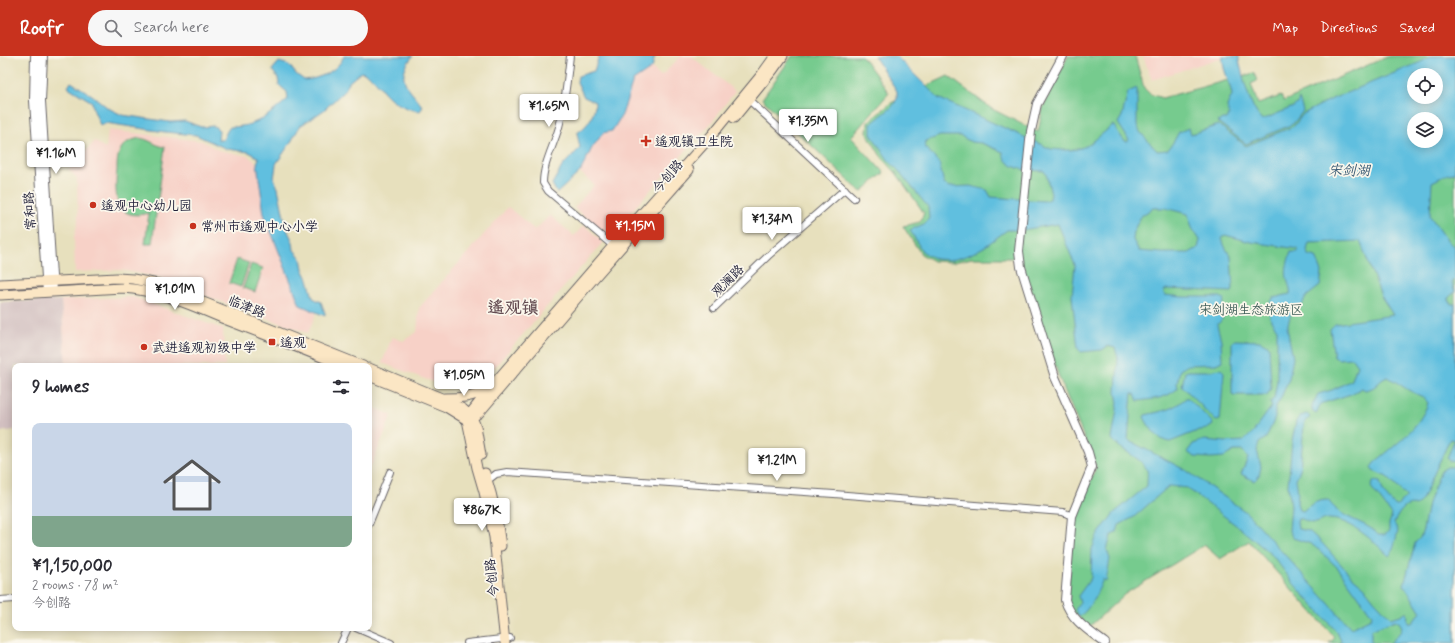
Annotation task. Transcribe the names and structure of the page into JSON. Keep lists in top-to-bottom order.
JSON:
{
  "streets": {
    "main road": ["今创路", "临津路"],
    "street": ["常和路", "观澜路"]
  },
  "crossings": [
    ["常和路", "临津路"]
  ],
  "districts": ["遥观镇"],
  "water": ["宋剑湖"],
  "parks": ["宋剑湖生态旅游区"],
  "places": {
    "health": ["遥观镇卫生院"],
    "other": ["遥观中心幼儿园", "常州市遥观中心小学", "武进遥观初级中学"],
    "transit": ["遥观"]
  },
  "page": {
    "header": "Roofr",
    "search": "Search here",
    "nav": ["Map", "Directions", "Saved"],
    "price": [
      "¥1.65M",
      "¥1.35M",
      "¥1.16M",
      "¥1.34M",
      "¥1.15M",
      "¥1.01M",
      "¥1.05M",
      "¥1.21M",
      "¥867K"
    ],
    "heading": "9 homes",
    "list": [
      {
        "name": "¥1,150,000",
        "note": "2 rooms · 78 m² · 今创路"
      }
    ]
  }
}
